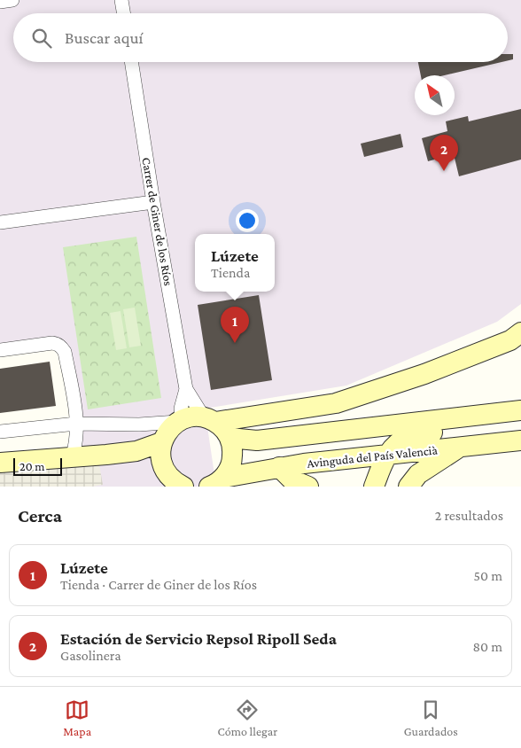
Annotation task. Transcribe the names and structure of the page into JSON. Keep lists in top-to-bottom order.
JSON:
{
  "streets": {
    "street": ["Carrer de Giner de los Ríos", "Avinguda del País Valencià"]
  },
  "scale_bar": "20 m",
  "north": "top left",
  "page": {
    "search": "Buscar aquí",
    "pins": ["2", "1"],
    "popup": ["Lúzete", "Tienda"],
    "scale": "20 m",
    "heading": ["Cerca", "2 resultados"],
    "list": [
      {
        "mark": "1",
        "name": "Lúzete",
        "note": "Tienda · Carrer de Giner de los Ríos",
        "value": "50 m"
      },
      {
        "mark": "2",
        "name": "Estación de Servicio Repsol Ripoll Seda",
        "note": "Gasolinera",
        "value": "80 m"
      }
    ],
    "nav": ["Mapa", "Cómo llegar", "Guardados"]
  }
}
